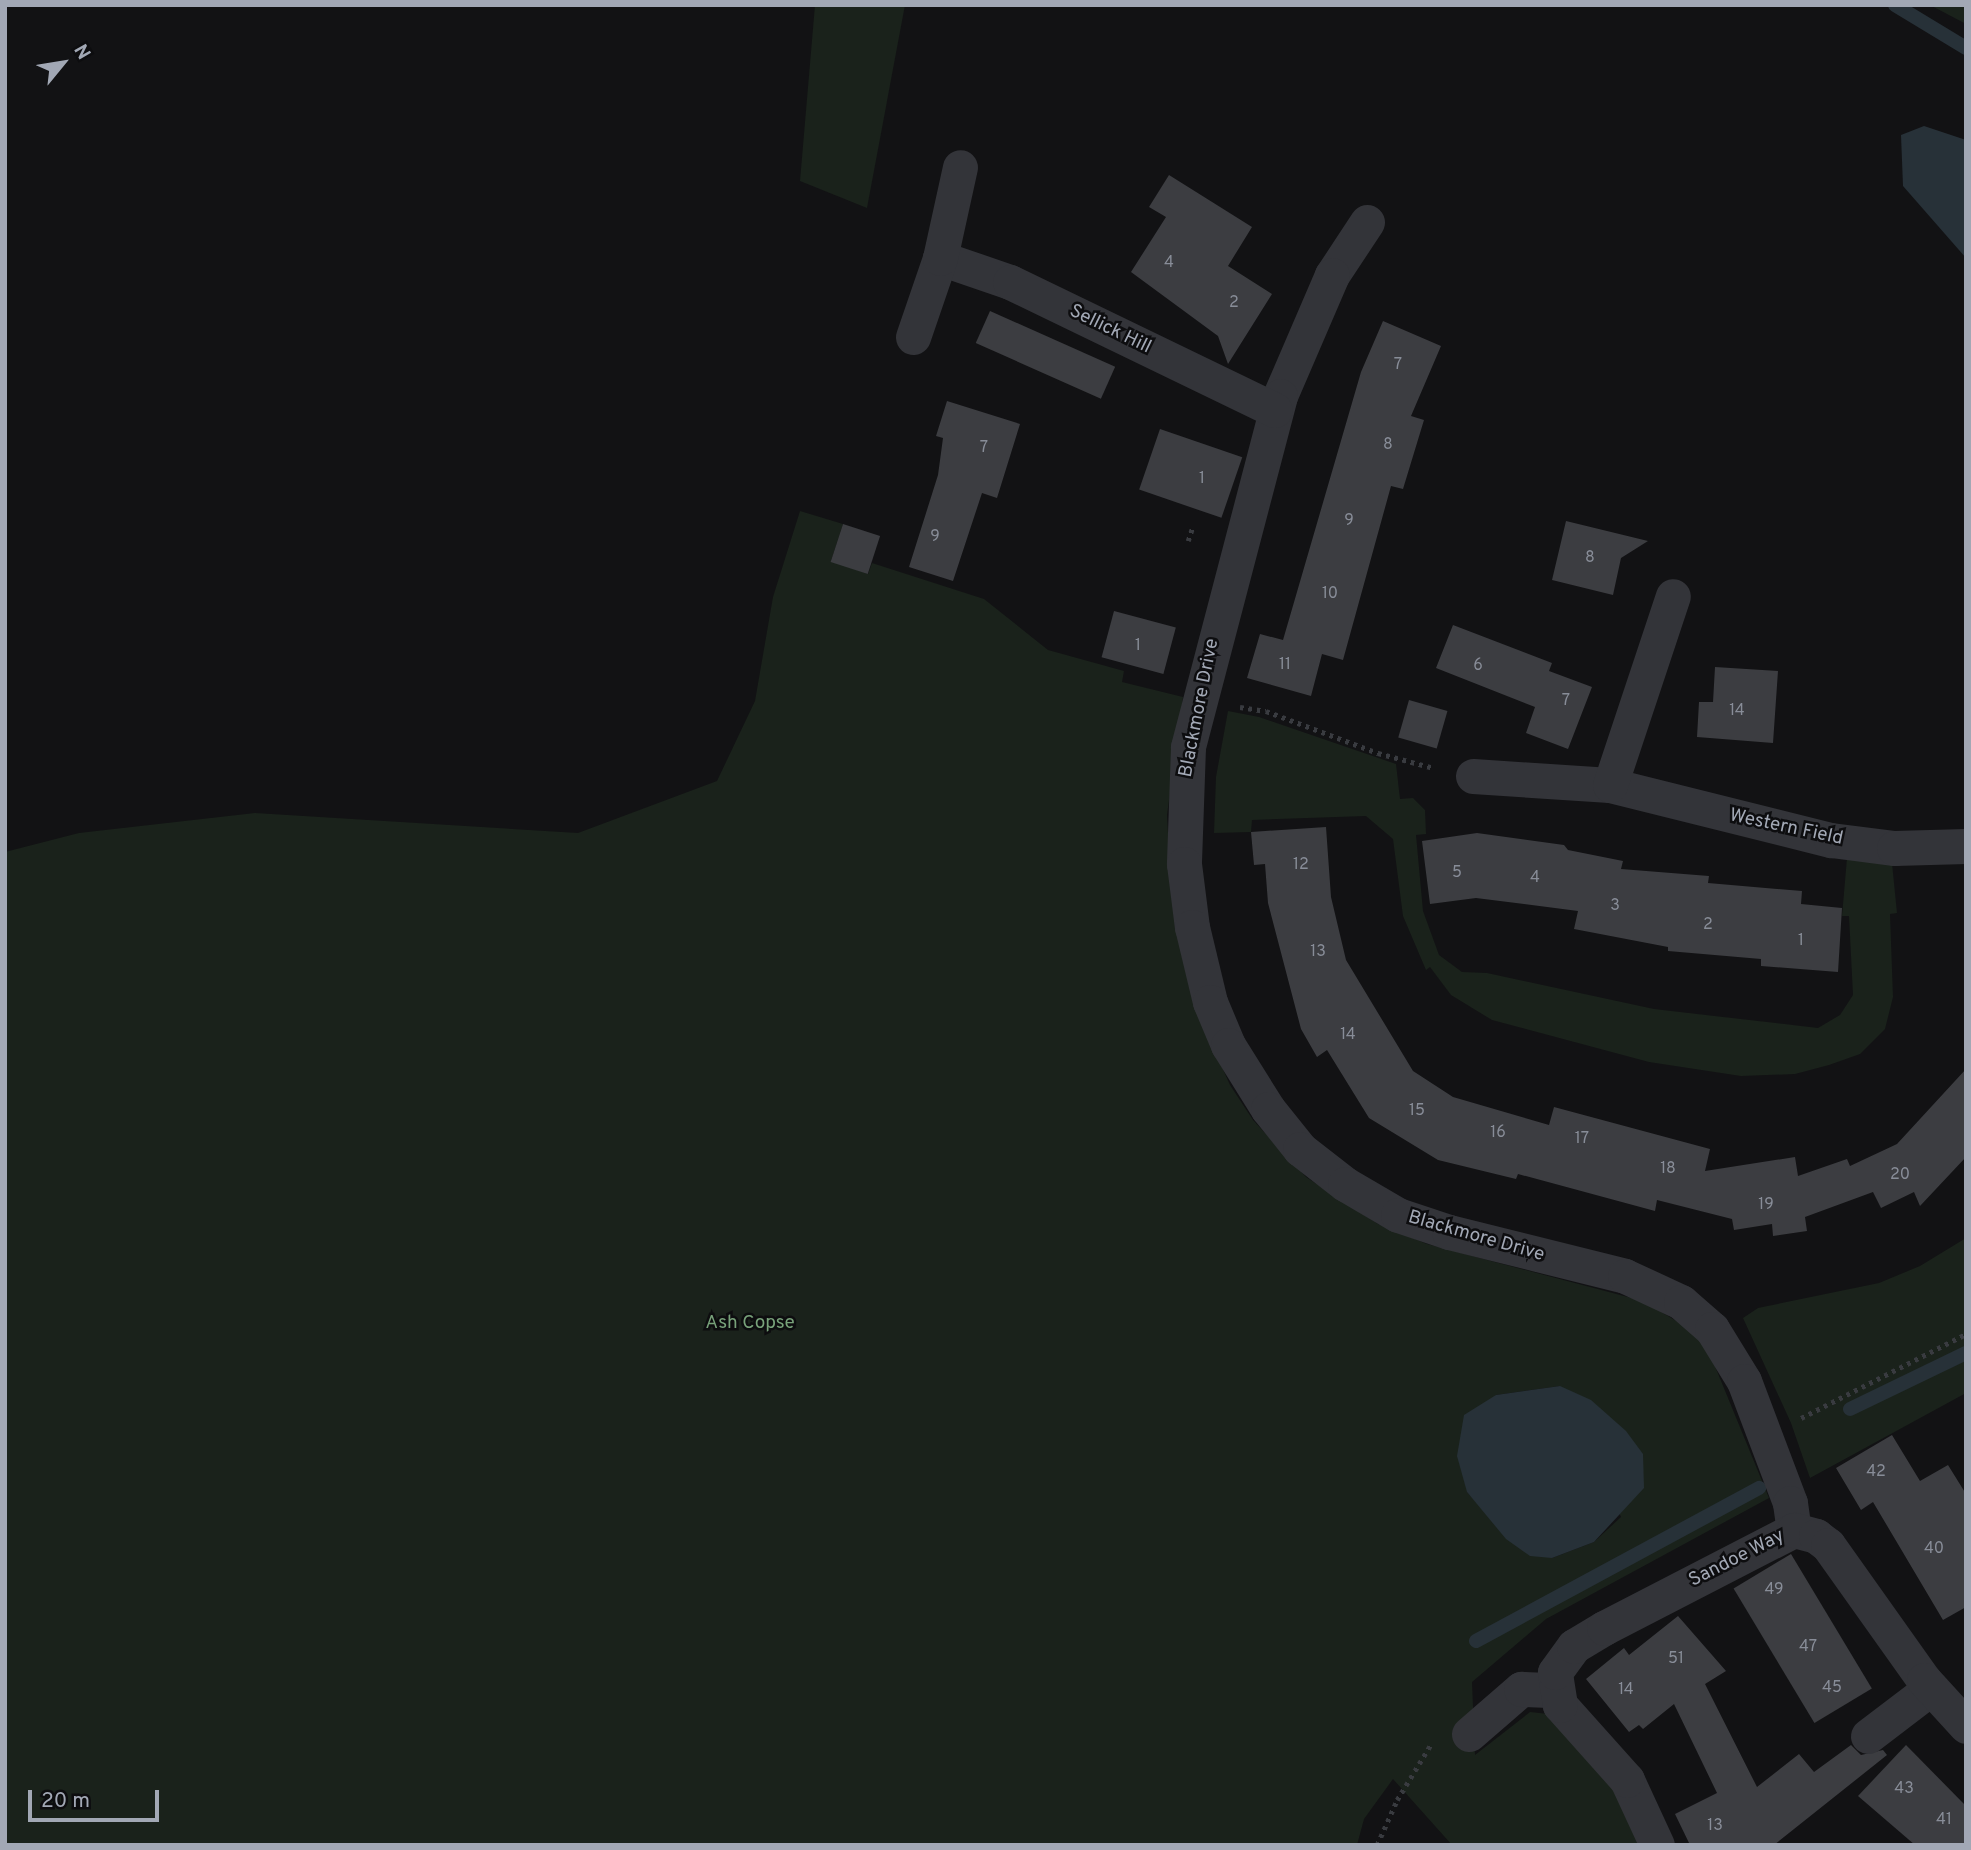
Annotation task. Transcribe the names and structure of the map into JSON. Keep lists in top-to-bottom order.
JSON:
{
  "streets": {
    "street": [
      "Sellick Hill",
      "Blackmore Drive",
      "Western Field",
      "Sandoe Way"
    ]
  },
  "crossings": [
    ["Sellick Hill", "Blackmore Drive"],
    ["Blackmore Drive", "Sandoe Way"]
  ],
  "parks": ["Ash Copse"],
  "house_numbers": [
    "4",
    "2",
    "7",
    "8",
    "7",
    "1",
    "9",
    "9",
    "8",
    "10",
    "1",
    "11",
    "6",
    "7",
    "14",
    "12",
    "5",
    "4",
    "3",
    "2",
    "1",
    "13",
    "14",
    "15",
    "16",
    "17",
    "18",
    "20",
    "19",
    "42",
    "40",
    "49",
    "47",
    "51",
    "45",
    "14",
    "43",
    "41",
    "13"
  ],
  "scale_bar": "20 m",
  "north": "top right"
}
